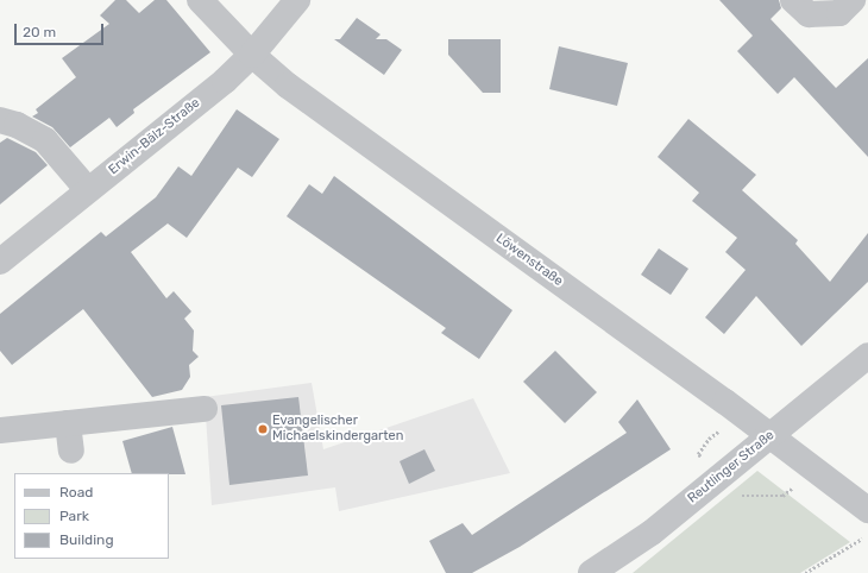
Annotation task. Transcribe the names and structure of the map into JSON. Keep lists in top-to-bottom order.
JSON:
{
  "streets": {
    "street": ["Erwin-Bälz-Straße", "Löwenstraße", "Reutlinger Straße"]
  },
  "crossings": [
    ["Erwin-Bälz-Straße", "Löwenstraße"],
    ["Löwenstraße", "Reutlinger Straße"]
  ],
  "places": ["Evangelischer Michaelskindergarten"],
  "legend": ["Road", "Park", "Building"],
  "scale_bar": "20 m"
}
